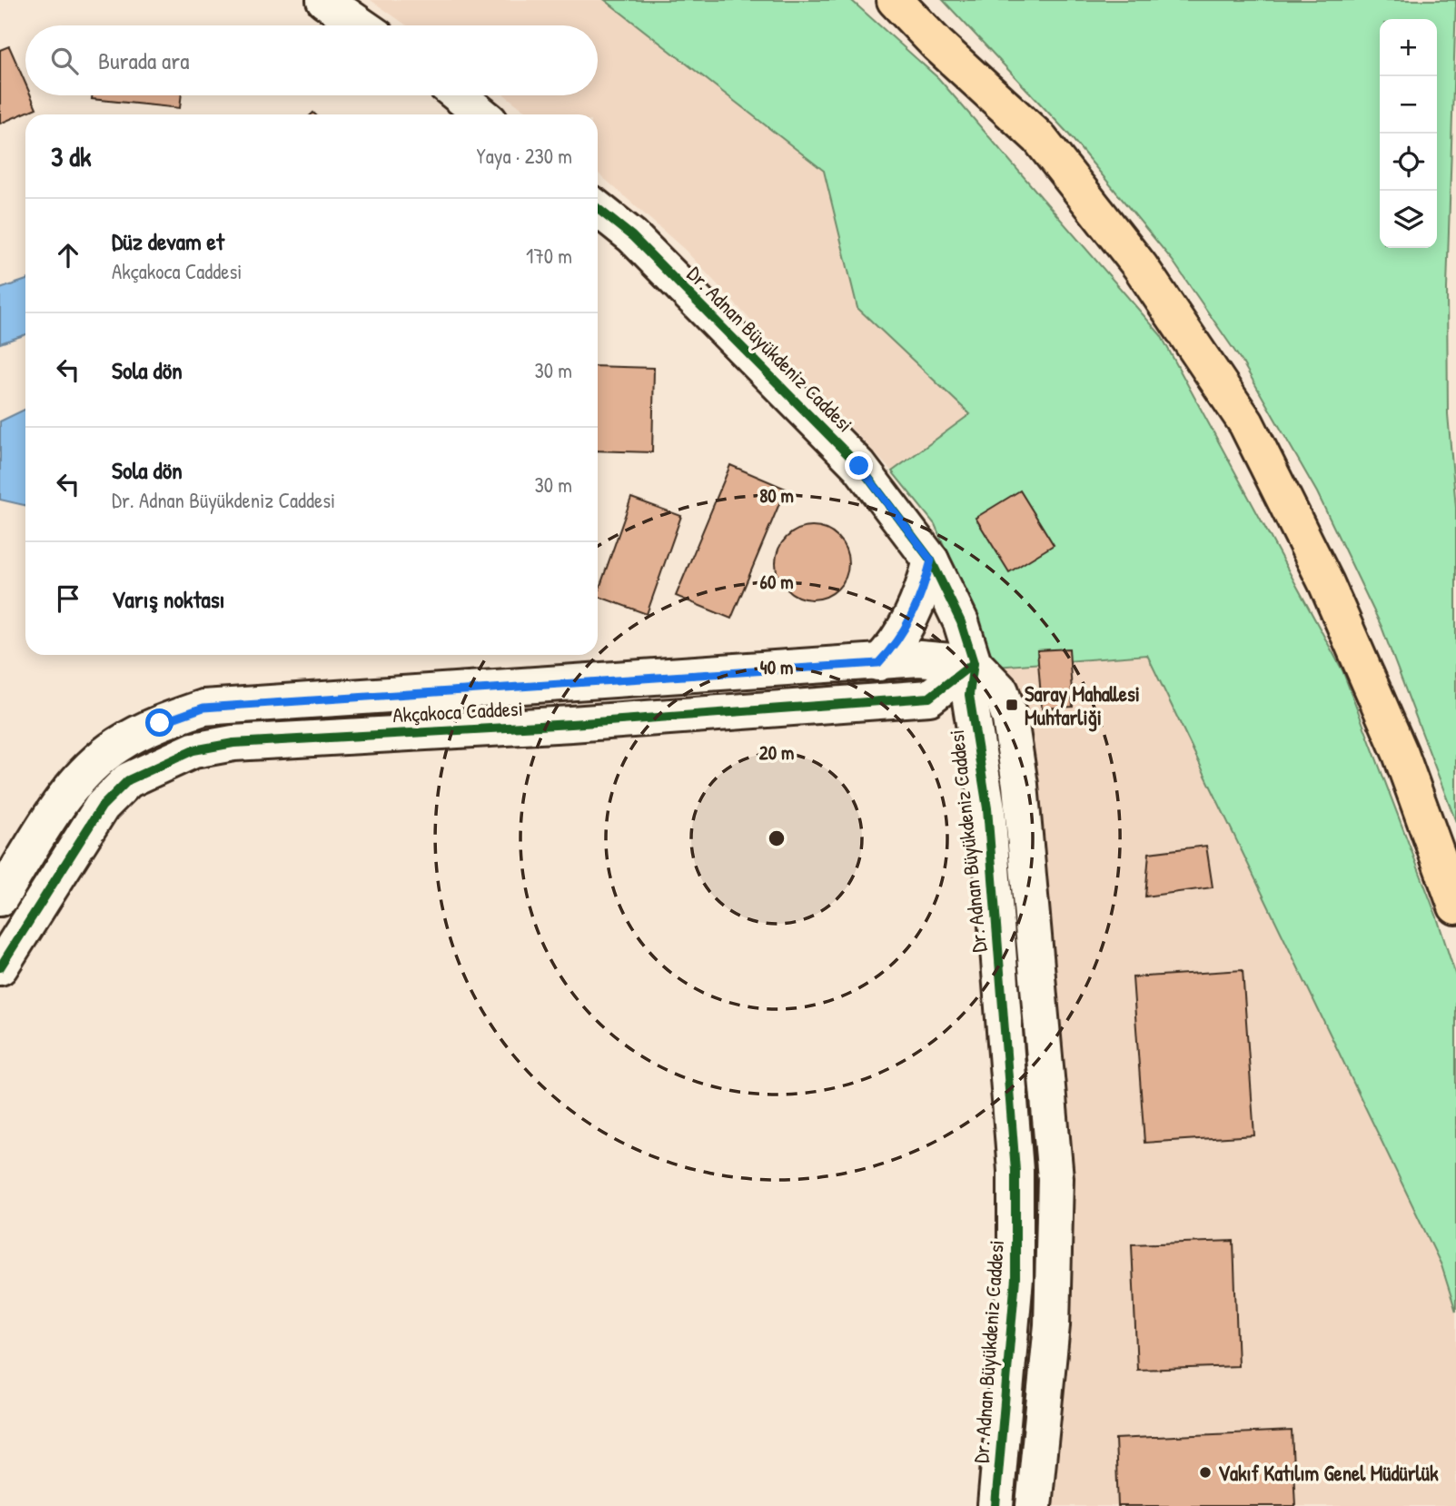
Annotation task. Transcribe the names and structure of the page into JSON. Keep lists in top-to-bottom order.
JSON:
{
  "streets": {
    "street": ["Dr. Adnan Büyükdeniz Caddesi", "Akçakoca Caddesi"]
  },
  "crossings": [
    ["Dr. Adnan Büyükdeniz Caddesi", "Akçakoca Caddesi"]
  ],
  "places": {
    "transit": ["Saray Mahallesi Muhtarliği"],
    "other": ["Vakıf Katılım Genel Müdürlük"]
  },
  "page": {
    "map_buttons": ["+", "−"],
    "search": "Burada ara",
    "heading": ["3 dk", "Yaya · 230 m"],
    "list": [
      ["Düz devam et", "Akçakoca Caddesi", "170 m"],
      ["Sola dön", "30 m"],
      ["Sola dön", "Dr. Adnan Büyükdeniz Caddesi", "30 m"],
      "Varış noktası"
    ]
  },
  "rings": [
    "80 m",
    "60 m",
    "40 m",
    "20 m"
  ]
}
